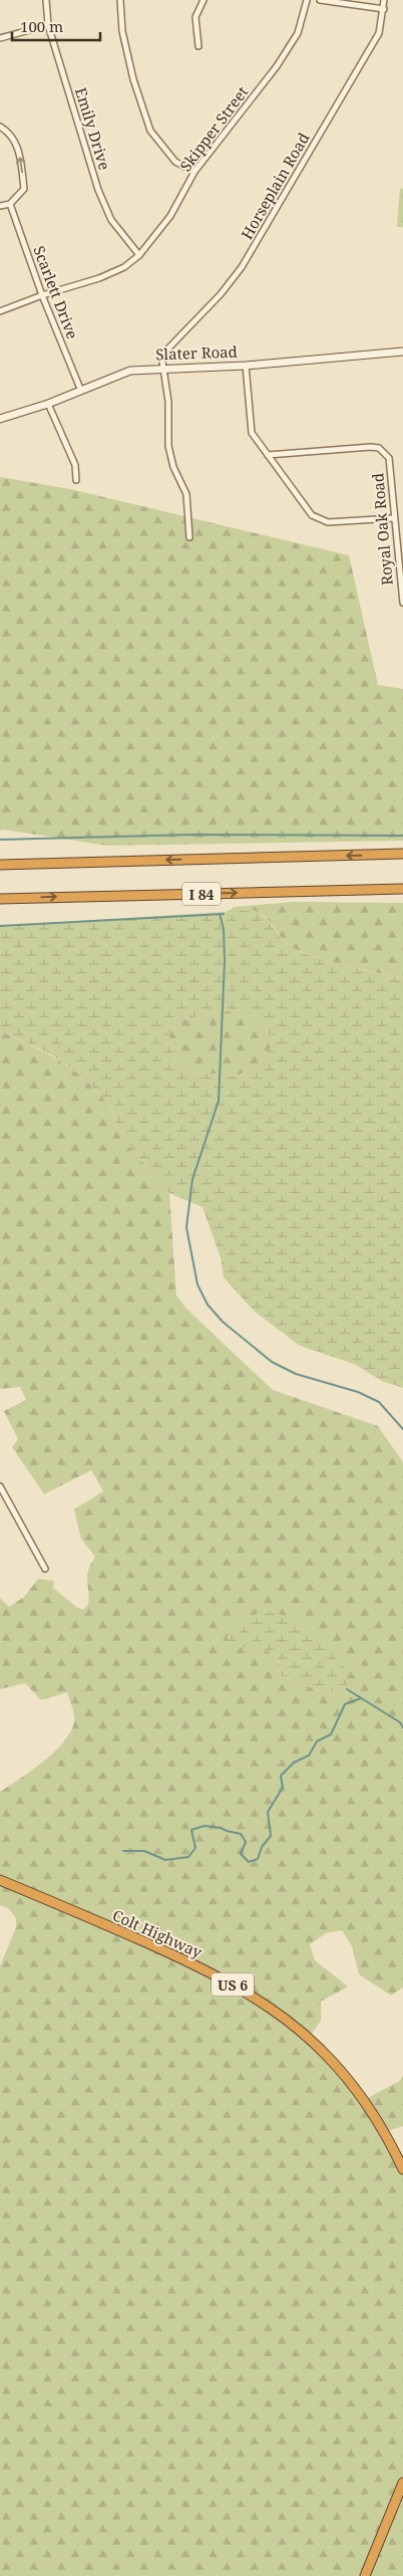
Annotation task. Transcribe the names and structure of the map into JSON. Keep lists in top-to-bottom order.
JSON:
{
  "streets": {
    "highway": ["I 84", "Colt Highway", "US 6"],
    "main road": ["Slater Road"],
    "street": [
      "Emily Drive",
      "Skipper Street",
      "Horseplain Road",
      "Scarlett Drive",
      "Royal Oak Road"
    ]
  },
  "crossings": [
    ["Emily Drive", "Skipper Street"],
    ["Skipper Street", "Scarlett Drive"],
    ["Horseplain Road", "Slater Road"],
    ["Scarlett Drive", "Slater Road"]
  ],
  "scale_bar": "100 m"
}
